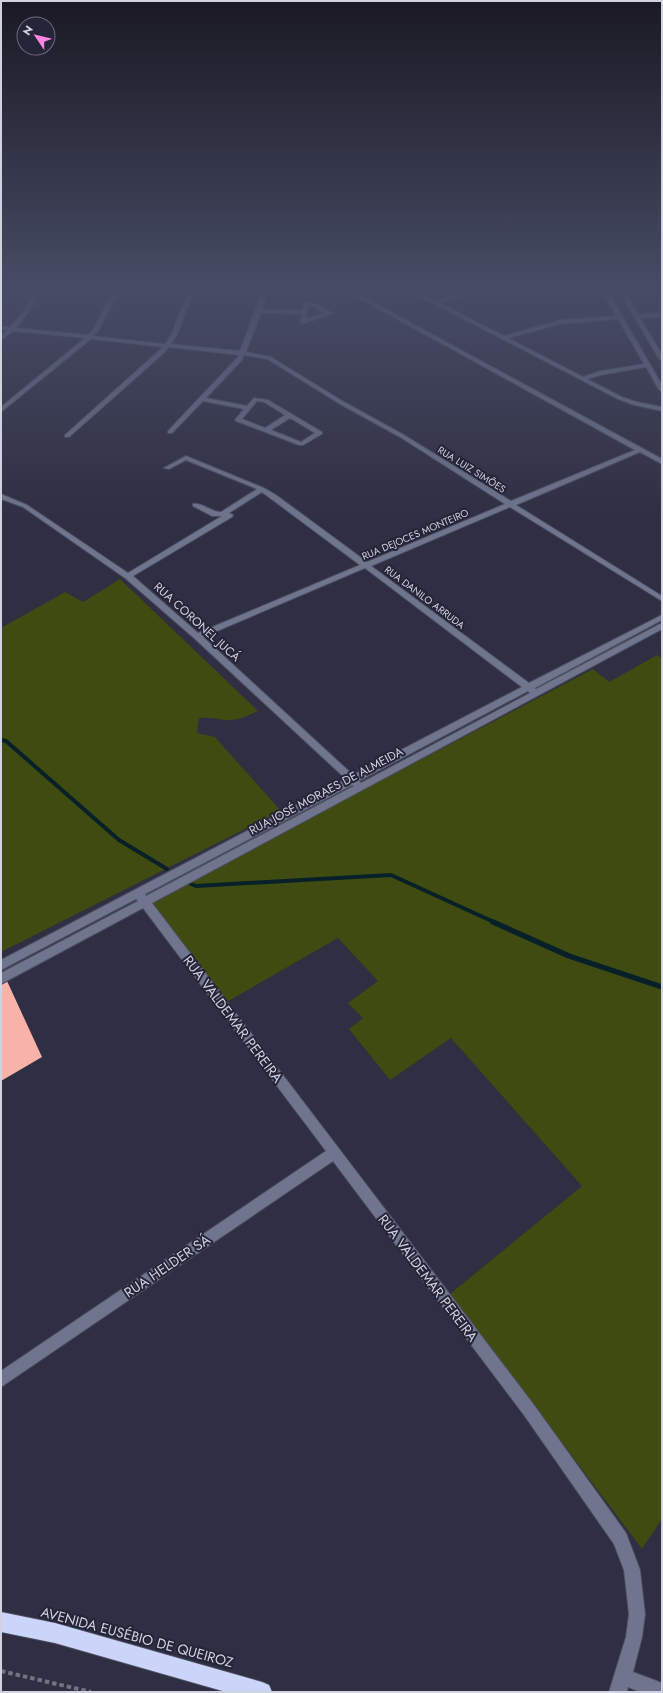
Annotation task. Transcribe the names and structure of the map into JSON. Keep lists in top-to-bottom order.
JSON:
{
  "streets": {
    "highway": ["AVENIDA EUSÉBIO DE QUEIROZ"],
    "street": [
      "RUA LUIZ SIMÕES",
      "RUA DEJOCES MONTEIRO",
      "RUA DANILO ARRUDA",
      "RUA CORONEL JUCÁ",
      "RUA JOSÉ MORAES DE ALMEIDA",
      "RUA VALDEMAR PEREIRA",
      "RUA HELDER SÁ"
    ]
  },
  "crossings": [
    ["RUA LUIZ SIMÕES", "RUA DEJOCES MONTEIRO"],
    ["RUA DEJOCES MONTEIRO", "RUA DANILO ARRUDA"],
    ["RUA DEJOCES MONTEIRO", "RUA CORONEL JUCÁ"],
    ["RUA DANILO ARRUDA", "RUA JOSÉ MORAES DE ALMEIDA"],
    ["RUA CORONEL JUCÁ", "RUA JOSÉ MORAES DE ALMEIDA"],
    ["RUA JOSÉ MORAES DE ALMEIDA", "RUA VALDEMAR PEREIRA"],
    ["RUA VALDEMAR PEREIRA", "RUA HELDER SÁ"]
  ],
  "north": "top left"
}
